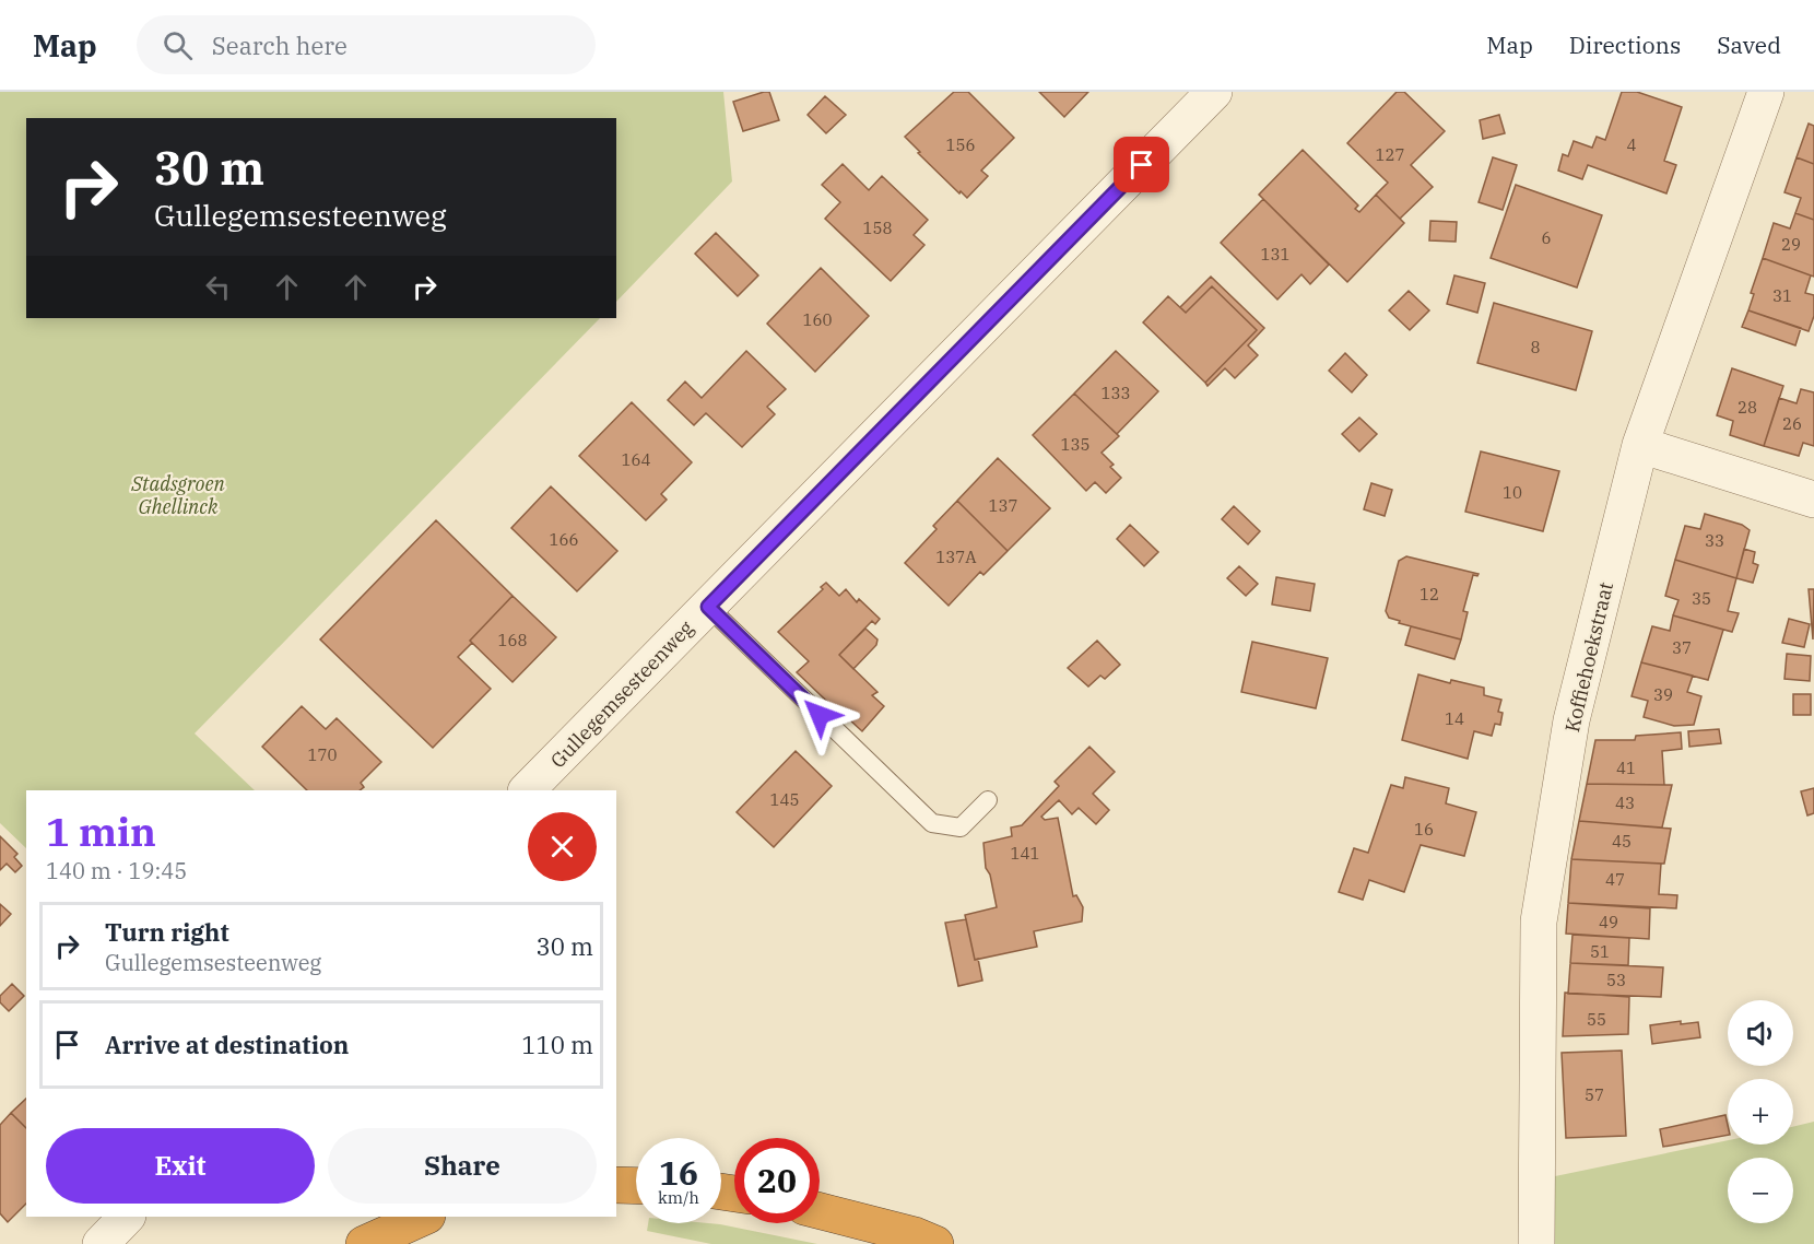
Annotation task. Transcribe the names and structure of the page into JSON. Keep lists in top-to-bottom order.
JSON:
{
  "streets": {
    "street": ["Koffiehoekstraat", "Gullegemsesteenweg"]
  },
  "parks": ["Stadsgroen Ghellinck"],
  "house_numbers": [
    "156",
    "4",
    "127",
    "158",
    "6",
    "29",
    "131",
    "31",
    "160",
    "8",
    "133",
    "28",
    "26",
    "135",
    "164",
    "10",
    "137",
    "166",
    "33",
    "137A",
    "12",
    "35",
    "168",
    "37",
    "39",
    "14",
    "170",
    "41",
    "145",
    "43",
    "16",
    "45",
    "141",
    "47",
    "49",
    "51",
    "53",
    "55",
    "57"
  ],
  "page": {
    "header": "Map",
    "search": "Search here",
    "nav": ["Map", "Directions", "Saved"],
    "turn": ["30 m", "Gullegemsesteenweg"],
    "heading": ["1 min", "140 m · 19:45"],
    "list": [
      {
        "name": "Turn right",
        "note": "Gullegemsesteenweg",
        "value": "30 m"
      },
      {
        "name": "Arrive at destination",
        "value": "110 m"
      }
    ],
    "map_buttons": ["+", "−"],
    "buttons": ["Exit", "Share"],
    "speed": "16 km/h",
    "limit": "20"
  }
}
